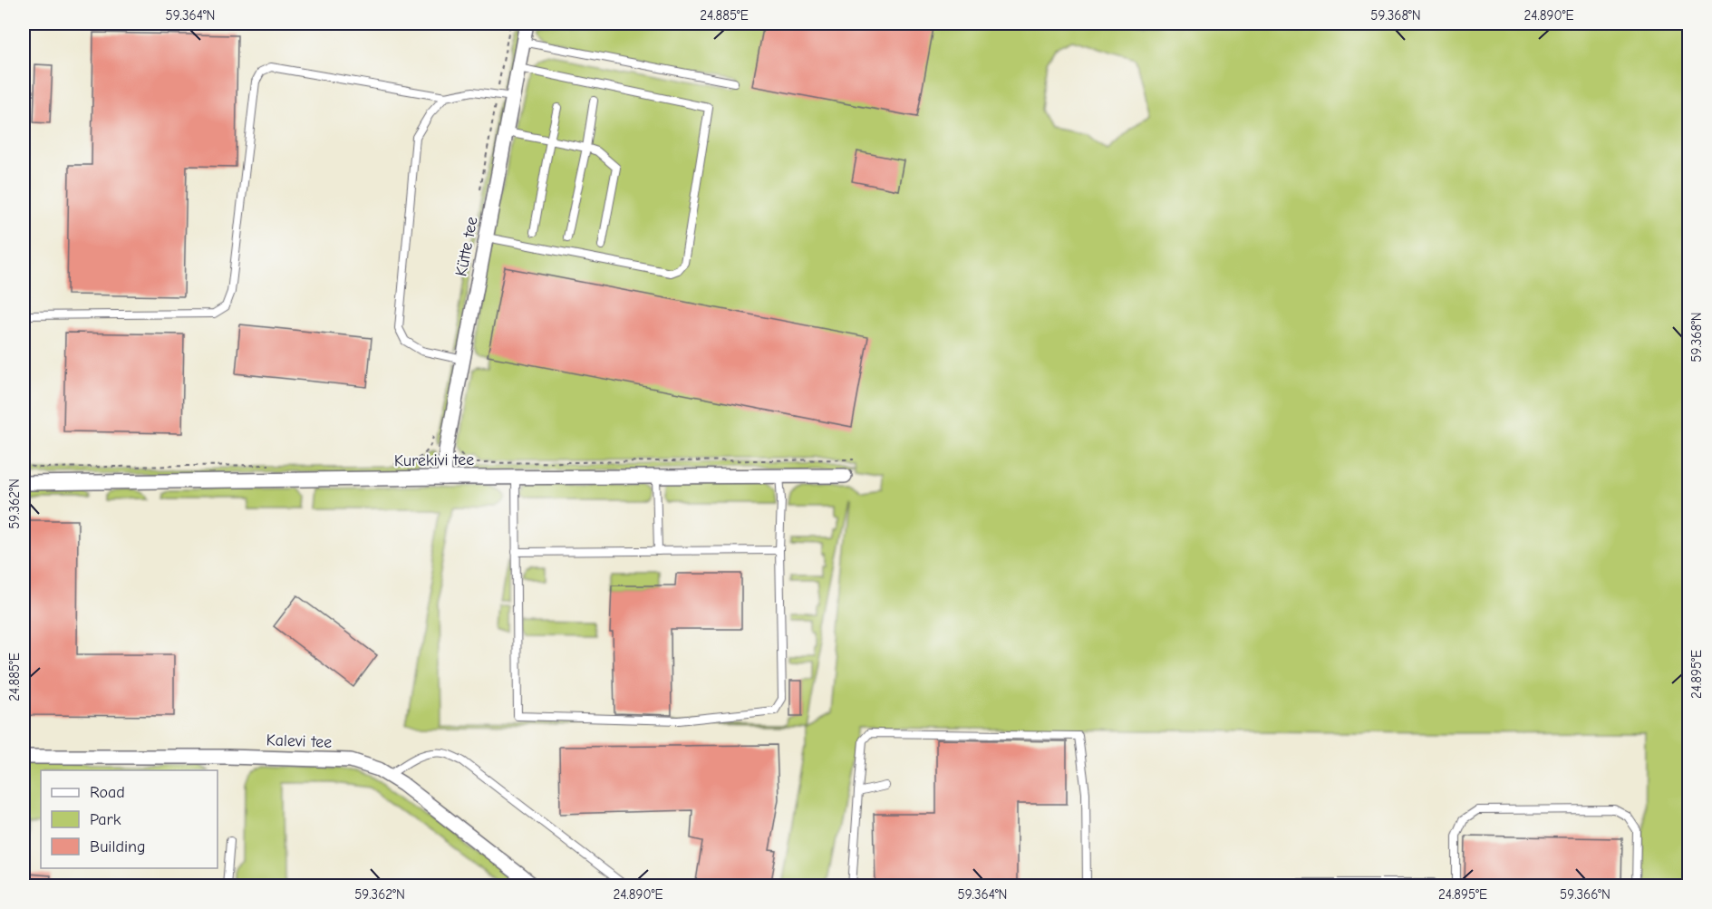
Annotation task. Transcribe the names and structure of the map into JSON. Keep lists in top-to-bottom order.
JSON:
{
  "streets": {
    "street": ["Kütte tee", "Kurekivi tee", "Kalevi tee"]
  },
  "crossings": [
    ["Kütte tee", "Kurekivi tee"]
  ],
  "legend": ["Road", "Park", "Building"],
  "coordinates": [
    "59.364°N",
    "24.885°E",
    "59.368°N",
    "24.890°E",
    "59.362°N",
    "24.895°E",
    "59.366°N"
  ]
}
